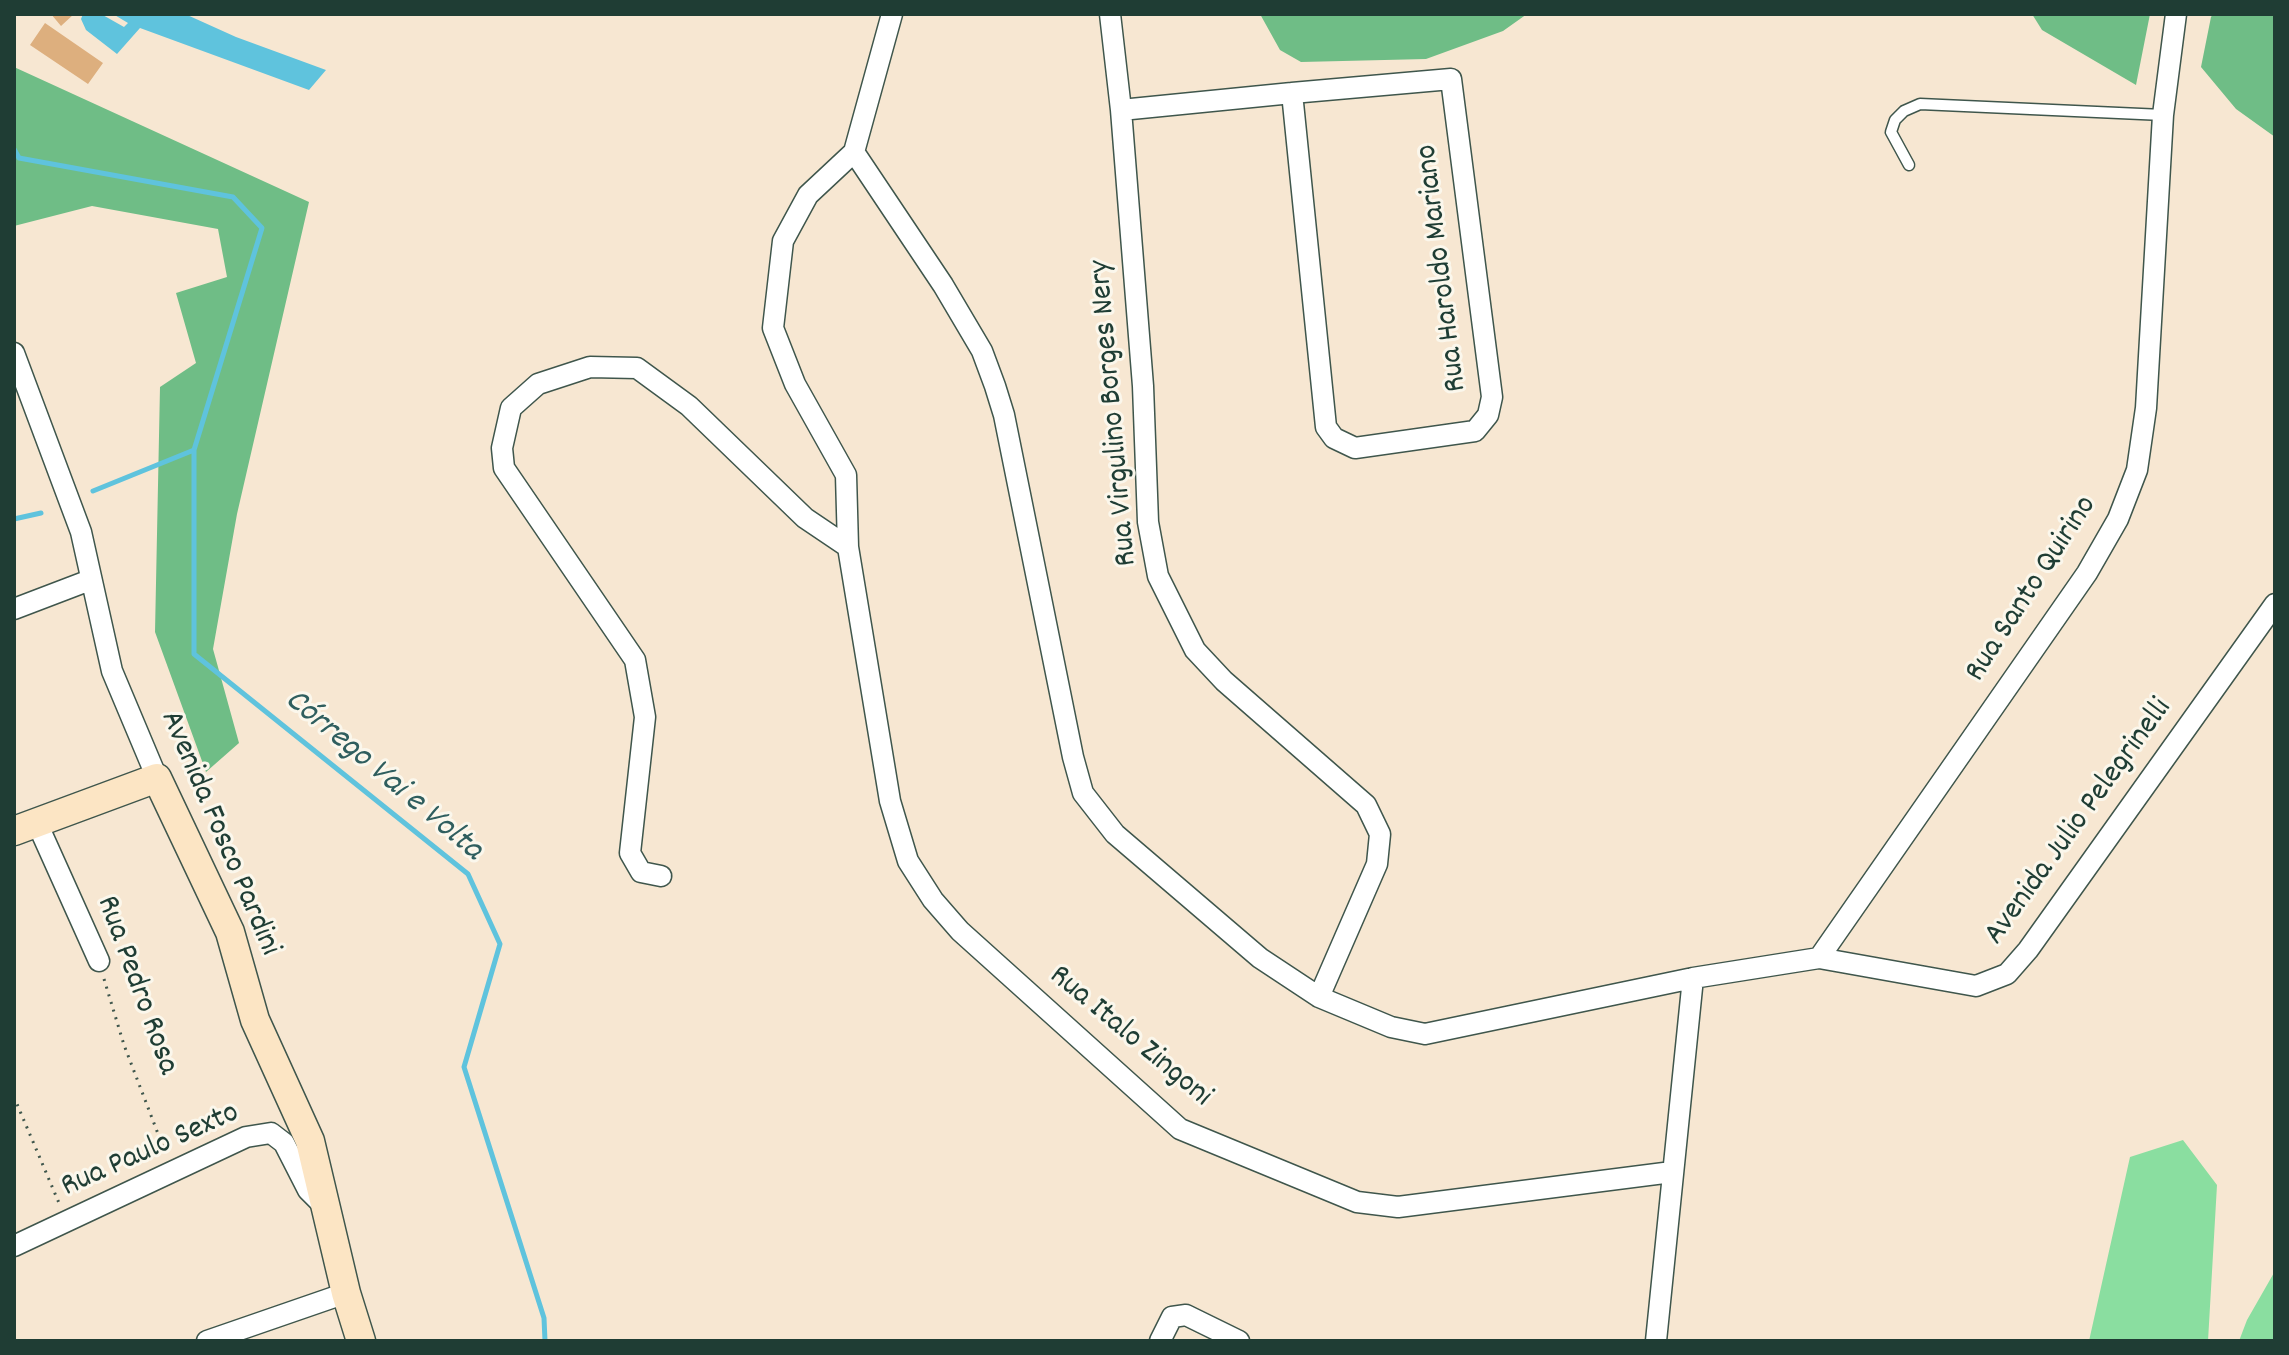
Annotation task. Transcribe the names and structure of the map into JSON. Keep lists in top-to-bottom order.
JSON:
{
  "streets": {
    "street": [
      "Rua Haroldo Mariano",
      "Rua Virgulino Borges Nery",
      "Rua Santo Quirino",
      "Avenida Julio Pelegrinelli",
      "Avenida Fosco Pardini",
      "Rua Pedro Rosa",
      "Rua Italo Zingoni",
      "Rua Paulo Sexto"
    ]
  },
  "crossings": [
    ["Rua Virgulino Borges Nery", "Avenida Julio Pelegrinelli"],
    ["Rua Santo Quirino", "Avenida Julio Pelegrinelli"],
    ["Avenida Julio Pelegrinelli", "Rua Italo Zingoni"],
    ["Avenida Fosco Pardini", "Rua Paulo Sexto"],
    ["Rua Pedro Rosa", "Rua Paulo Sexto"]
  ],
  "water": ["Córrego Vai e Volta"]
}
